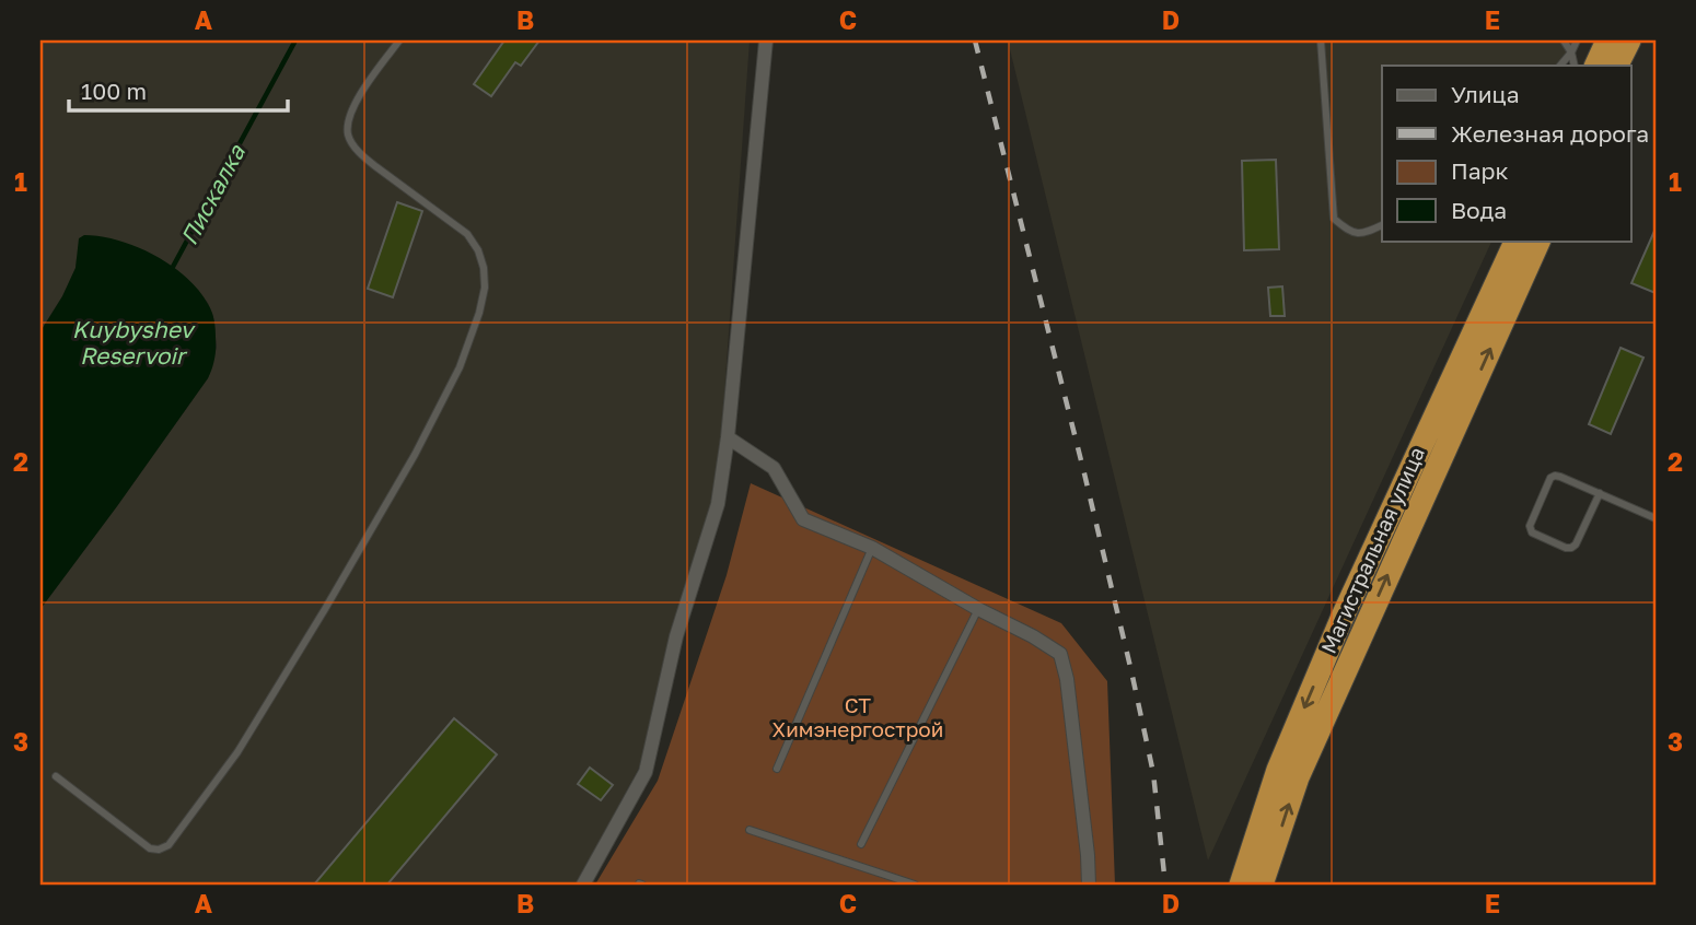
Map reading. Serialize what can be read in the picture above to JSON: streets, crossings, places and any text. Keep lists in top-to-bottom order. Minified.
{"streets":{"highway":["Магистральная улица"]},"water":["Пискалка","Kuybyshev Reservoir"],"parks":["СТ Химэнергострой"],"legend":["Улица","Железная дорога","Парк","Вода"],"scale_bar":"100 m","grid":{"columns":["A","B","C","D","E"],"rows":["1","2","3"]}}
